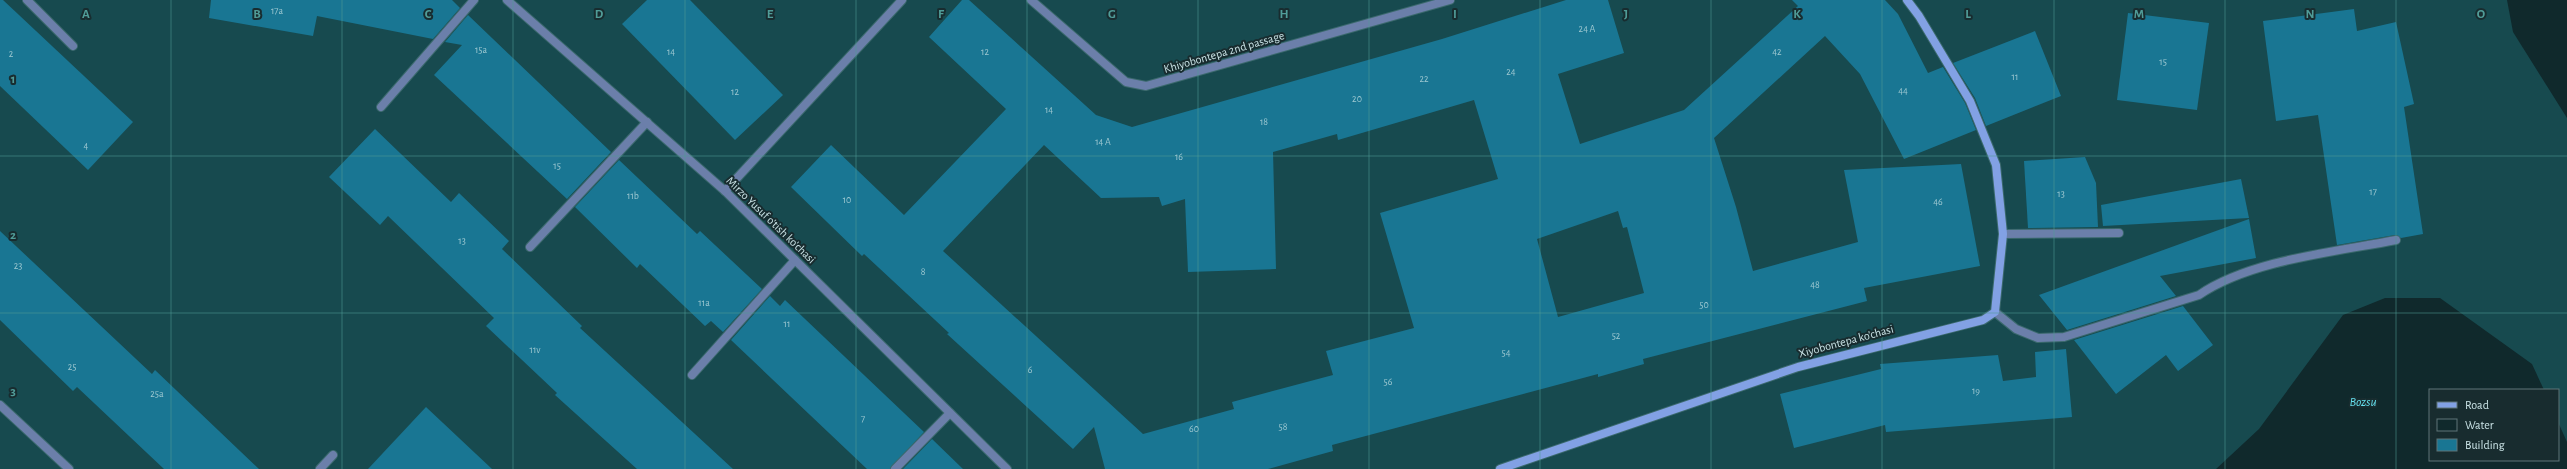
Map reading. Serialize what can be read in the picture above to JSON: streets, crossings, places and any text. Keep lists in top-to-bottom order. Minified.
{"streets":{"street":["Khiyobontepa 2nd passage","Mirzo Yusuf o'tish ko'chasi","Xiyobontepa ko'chasi"]},"water":["Bozsu"],"house_numbers":["17a","24 A","15a","14","12","42","2","15","24","11","22","44","12","20","14","18","14 A","4","16","15","17","13","11b","10","46","13","23","8","48","11a","50","11","52","11v","54","25","6","56","19","25a","7","58","60"],"legend":["Road","Water","Building"],"grid":{"columns":["A","B","C","D","E","F","G","H","I","J","K","L","M","N","O"],"rows":["1","2","3"]}}
